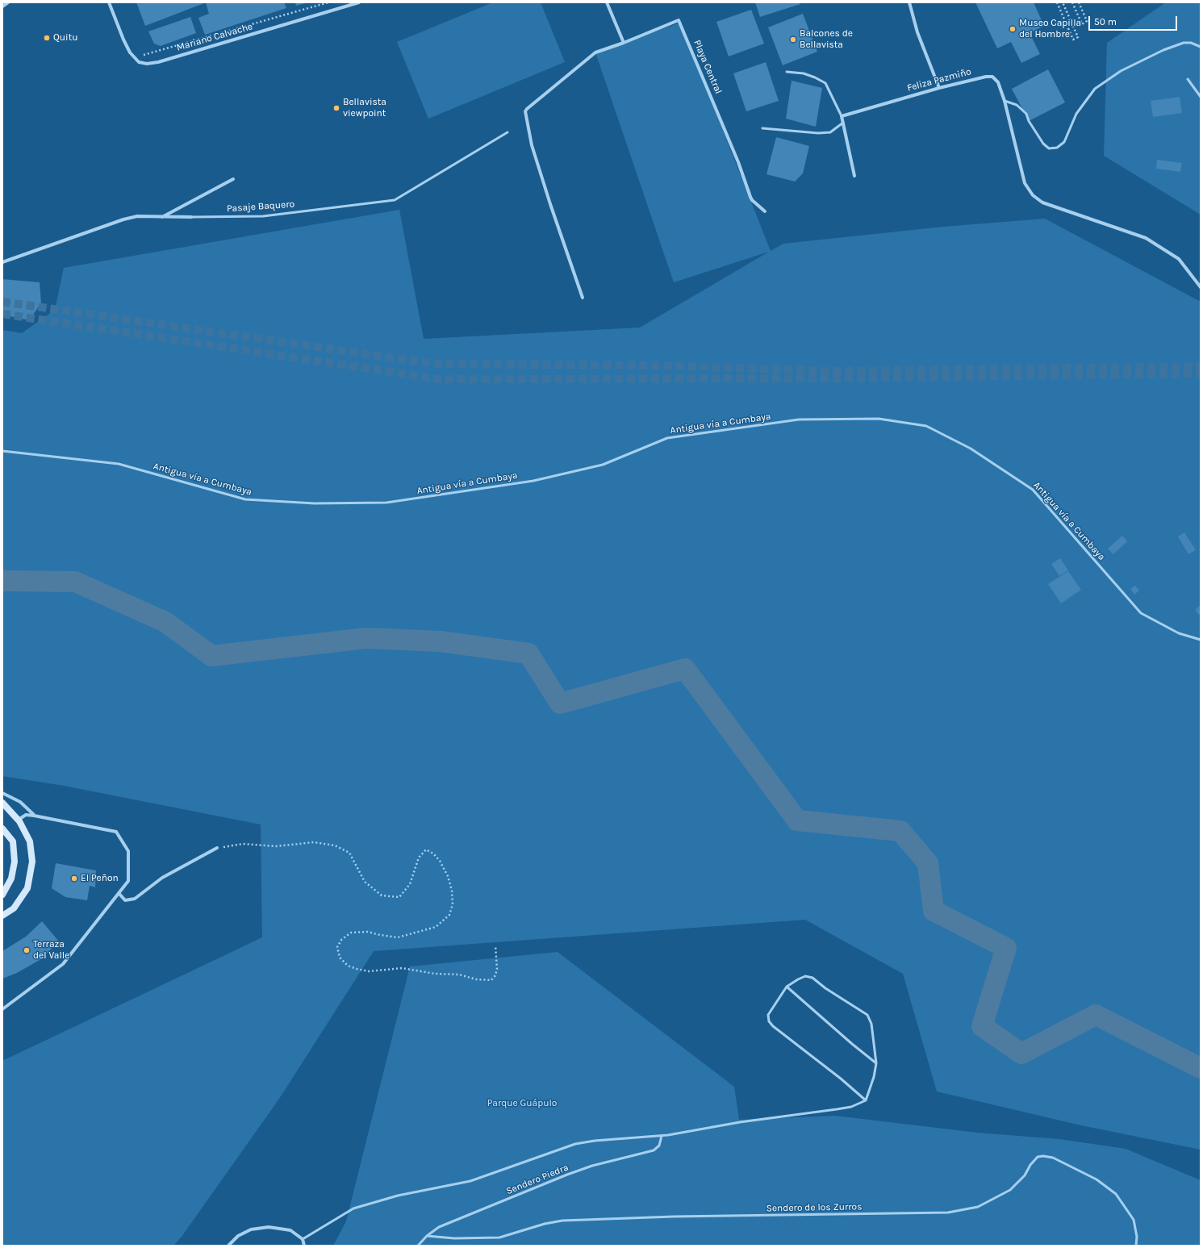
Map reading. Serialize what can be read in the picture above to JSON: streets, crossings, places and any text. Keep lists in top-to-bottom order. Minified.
{"streets":{"street":["Mariano Calvache","Playa Central","Feliza Pazmiño","Pasaje Baquero"],"lane":["Antigua vía a Cumbaya","Sendero Piedra","Sendero de los Zurros"]},"crossings":[["Sendero Piedra","Sendero de los Zurros"]],"parks":["Parque Guápulo"],"places":["Museo Capilla del Hombre","Quitu","Balcones de Bellavista","Bellavista viewpoint","El Peñon","Terraza del Valle"],"scale_bar":"50 m"}
